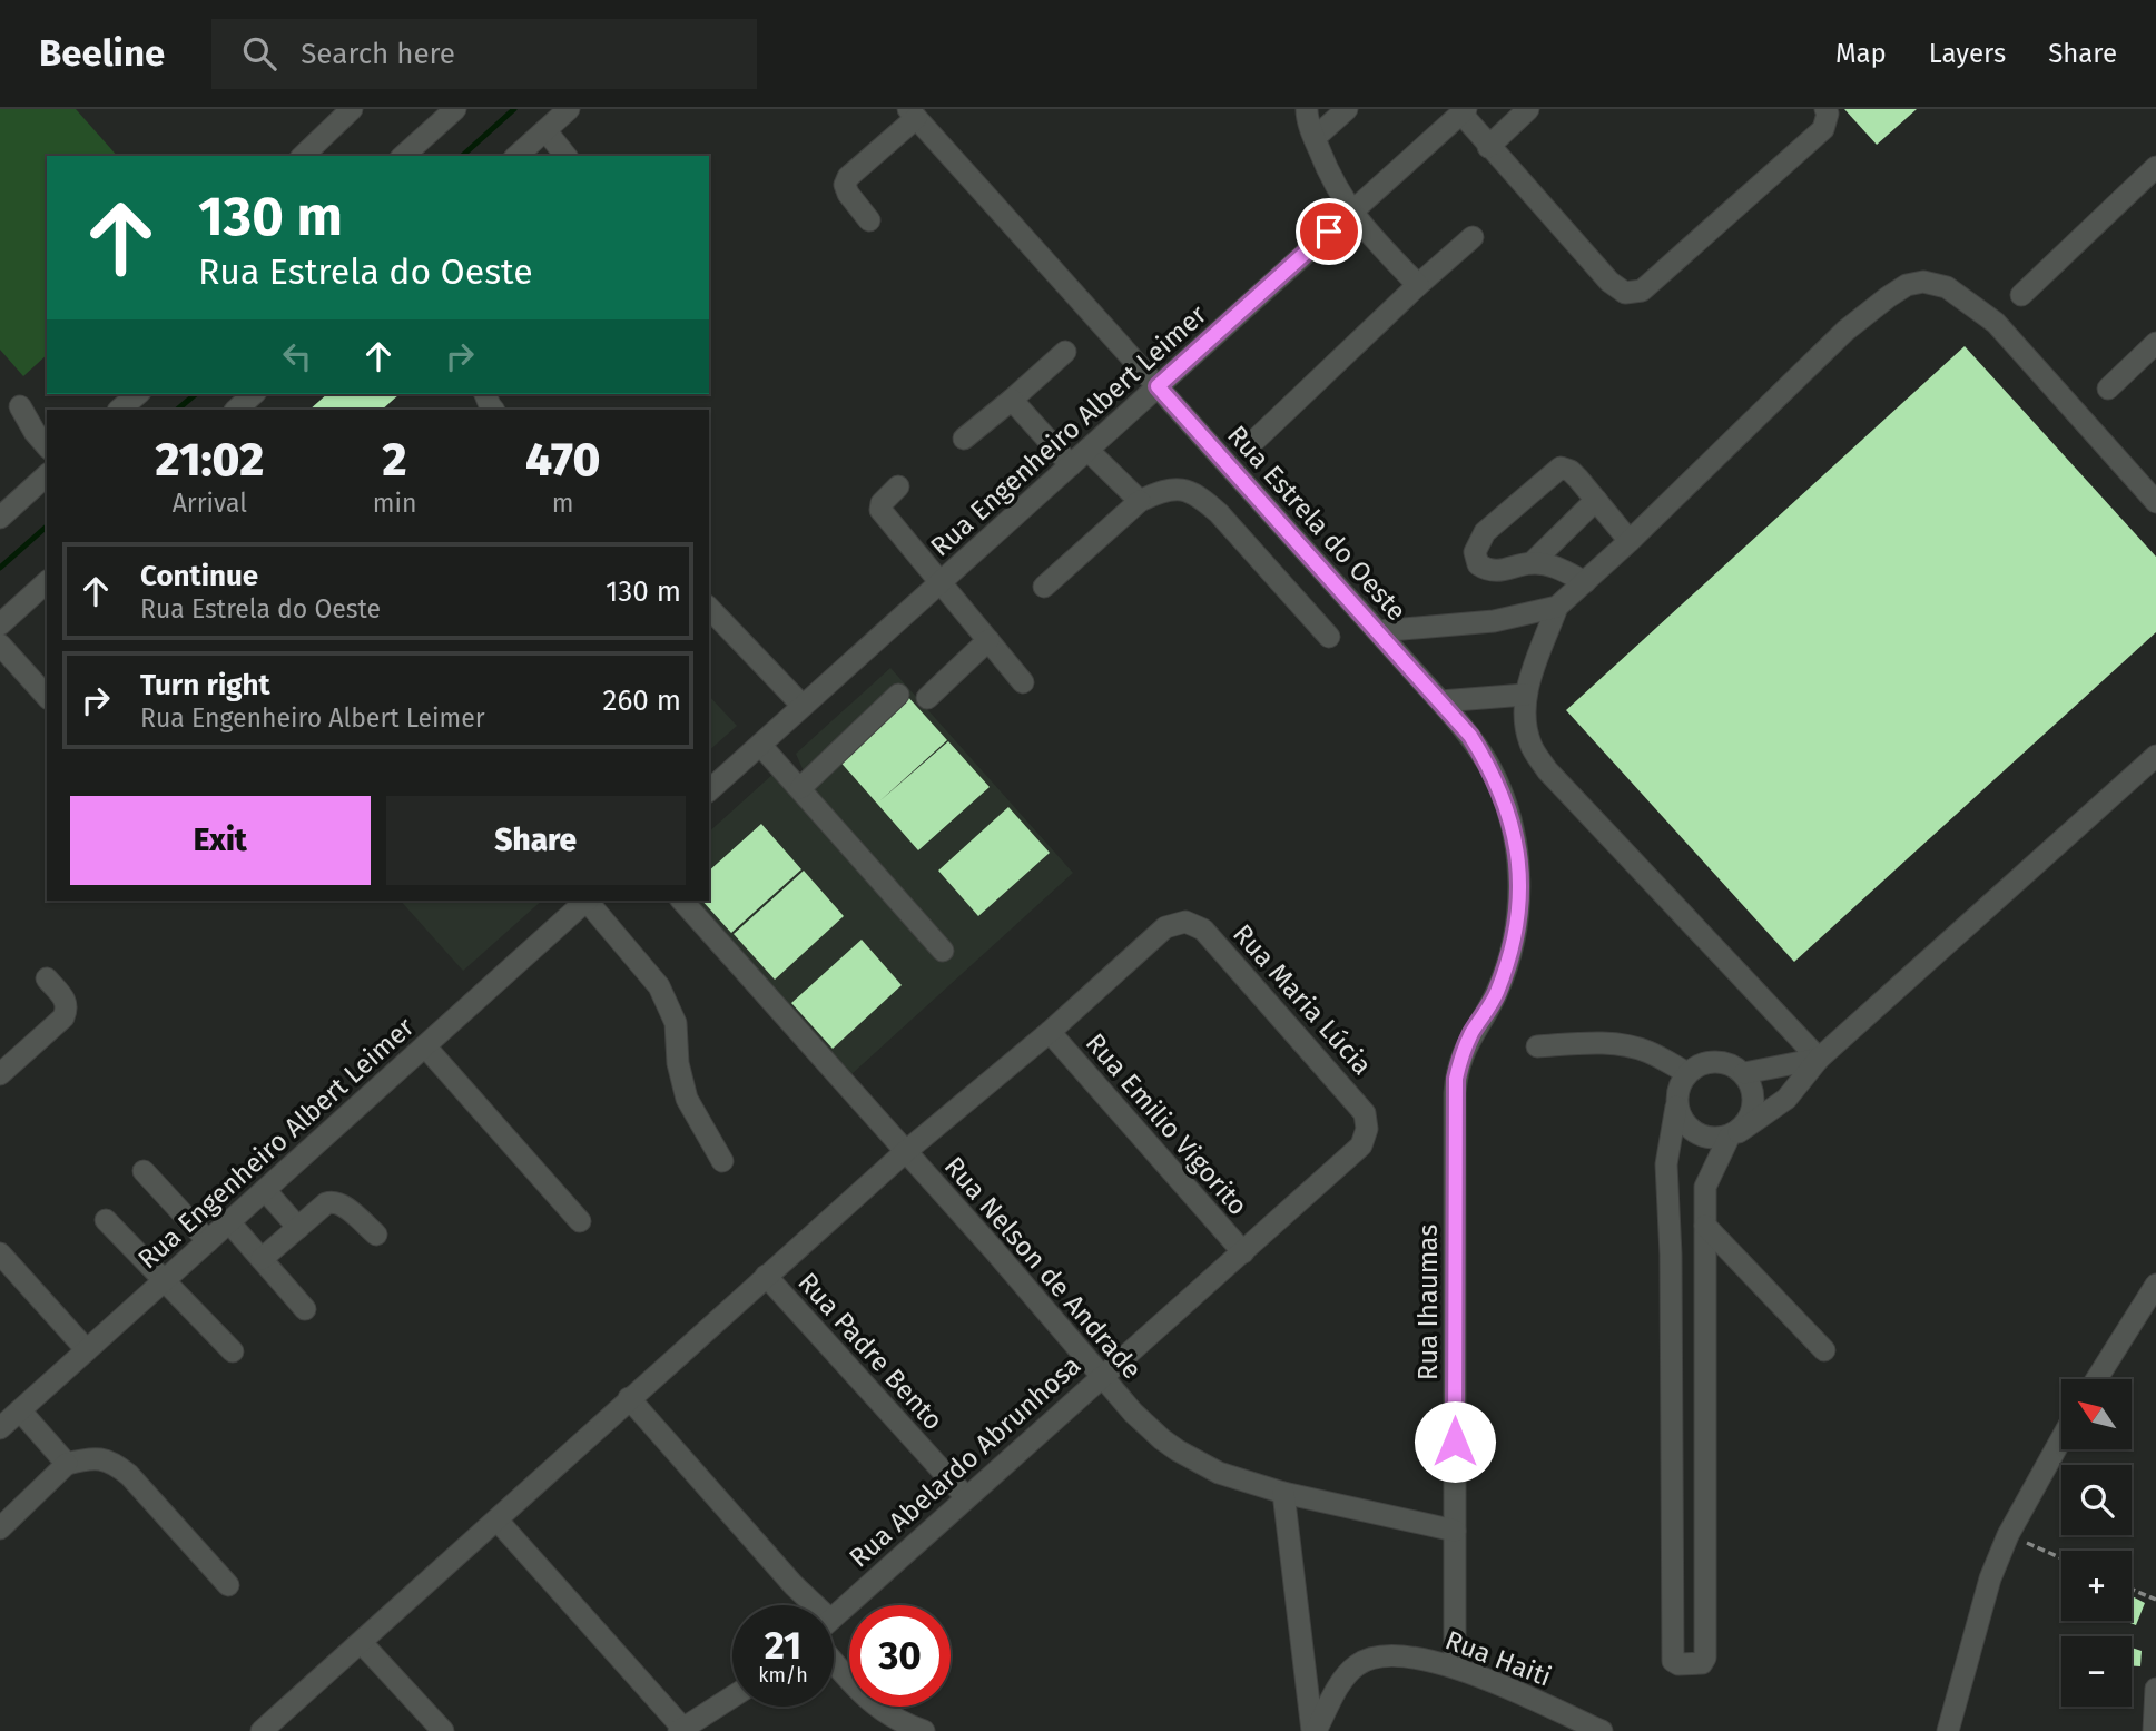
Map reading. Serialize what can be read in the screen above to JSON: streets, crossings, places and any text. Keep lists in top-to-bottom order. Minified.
{"streets":{"street":["Rua Engenheiro Albert Leimer","Rua Estrela do Oeste","Rua Maria Lúcia","Rua Emilio Vigorito","Rua Nelson de Andrade","Rua Ihaumas","Rua Padre Bento","Rua Abelardo Abrunhosa","Rua Haiti"]},"crossings":[["Rua Engenheiro Albert Leimer","Rua Estrela do Oeste"],["Rua Estrela do Oeste","Rua Ihaumas"],["Rua Maria Lúcia","Rua Emilio Vigorito"],["Rua Maria Lúcia","Rua Abelardo Abrunhosa"],["Rua Emilio Vigorito","Rua Abelardo Abrunhosa"],["Rua Nelson de Andrade","Rua Ihaumas"],["Rua Nelson de Andrade","Rua Abelardo Abrunhosa"],["Rua Ihaumas","Rua Haiti"],["Rua Padre Bento","Rua Abelardo Abrunhosa"]],"north":"top left","page":{"header":"Beeline","search":"Search here","nav":["Map","Layers","Share"],"turn":["130 m","Rua Estrela do Oeste"],"eta":["21:02","Arrival","2","min","470","m"],"list":[{"name":"Continue","note":"Rua Estrela do Oeste","value":"130 m"},{"name":"Turn right","note":"Rua Engenheiro Albert Leimer","value":"260 m"}],"buttons":["Exit","Share"],"map_buttons":["+","−"],"speed":"21 km/h","limit":"30"}}
